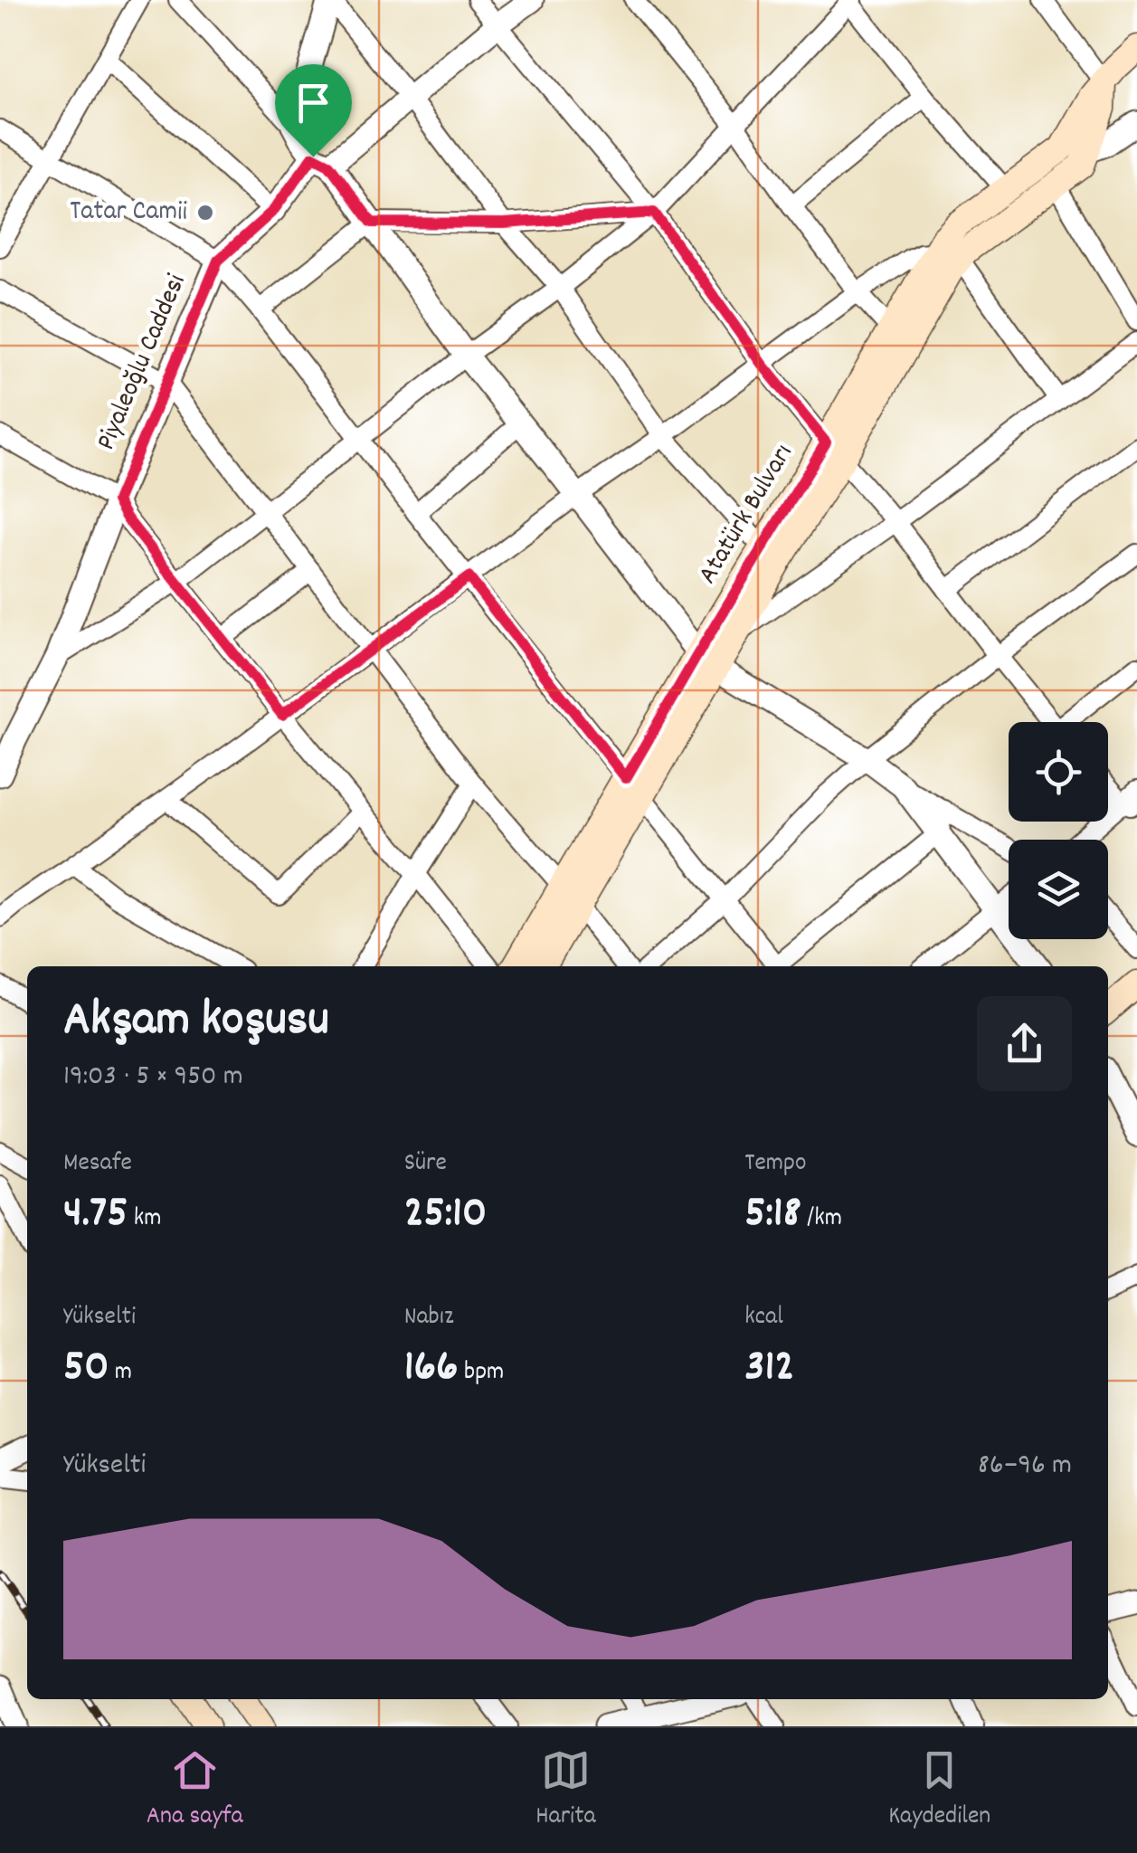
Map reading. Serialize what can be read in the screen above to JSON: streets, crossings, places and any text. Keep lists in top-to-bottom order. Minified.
{"streets":{"main road":["Atatürk Bulvarı"],"street":["Piyaleoğlu Caddesi"]},"places":["Tatar Camii"],"page":{"heading":["Akşam koşusu","19:03 · 5 × 950 m"],"stats":[["Mesafe","4.75 km"],["Süre","25:10"],["Tempo","5:18 /km"],["Yükselti","50 m"],["Nabız","166 bpm"],["kcal","312"]],"chart":["Yükselti","86–96 m"],"tabs":["Ana sayfa","Harita","Kaydedilen"]}}
